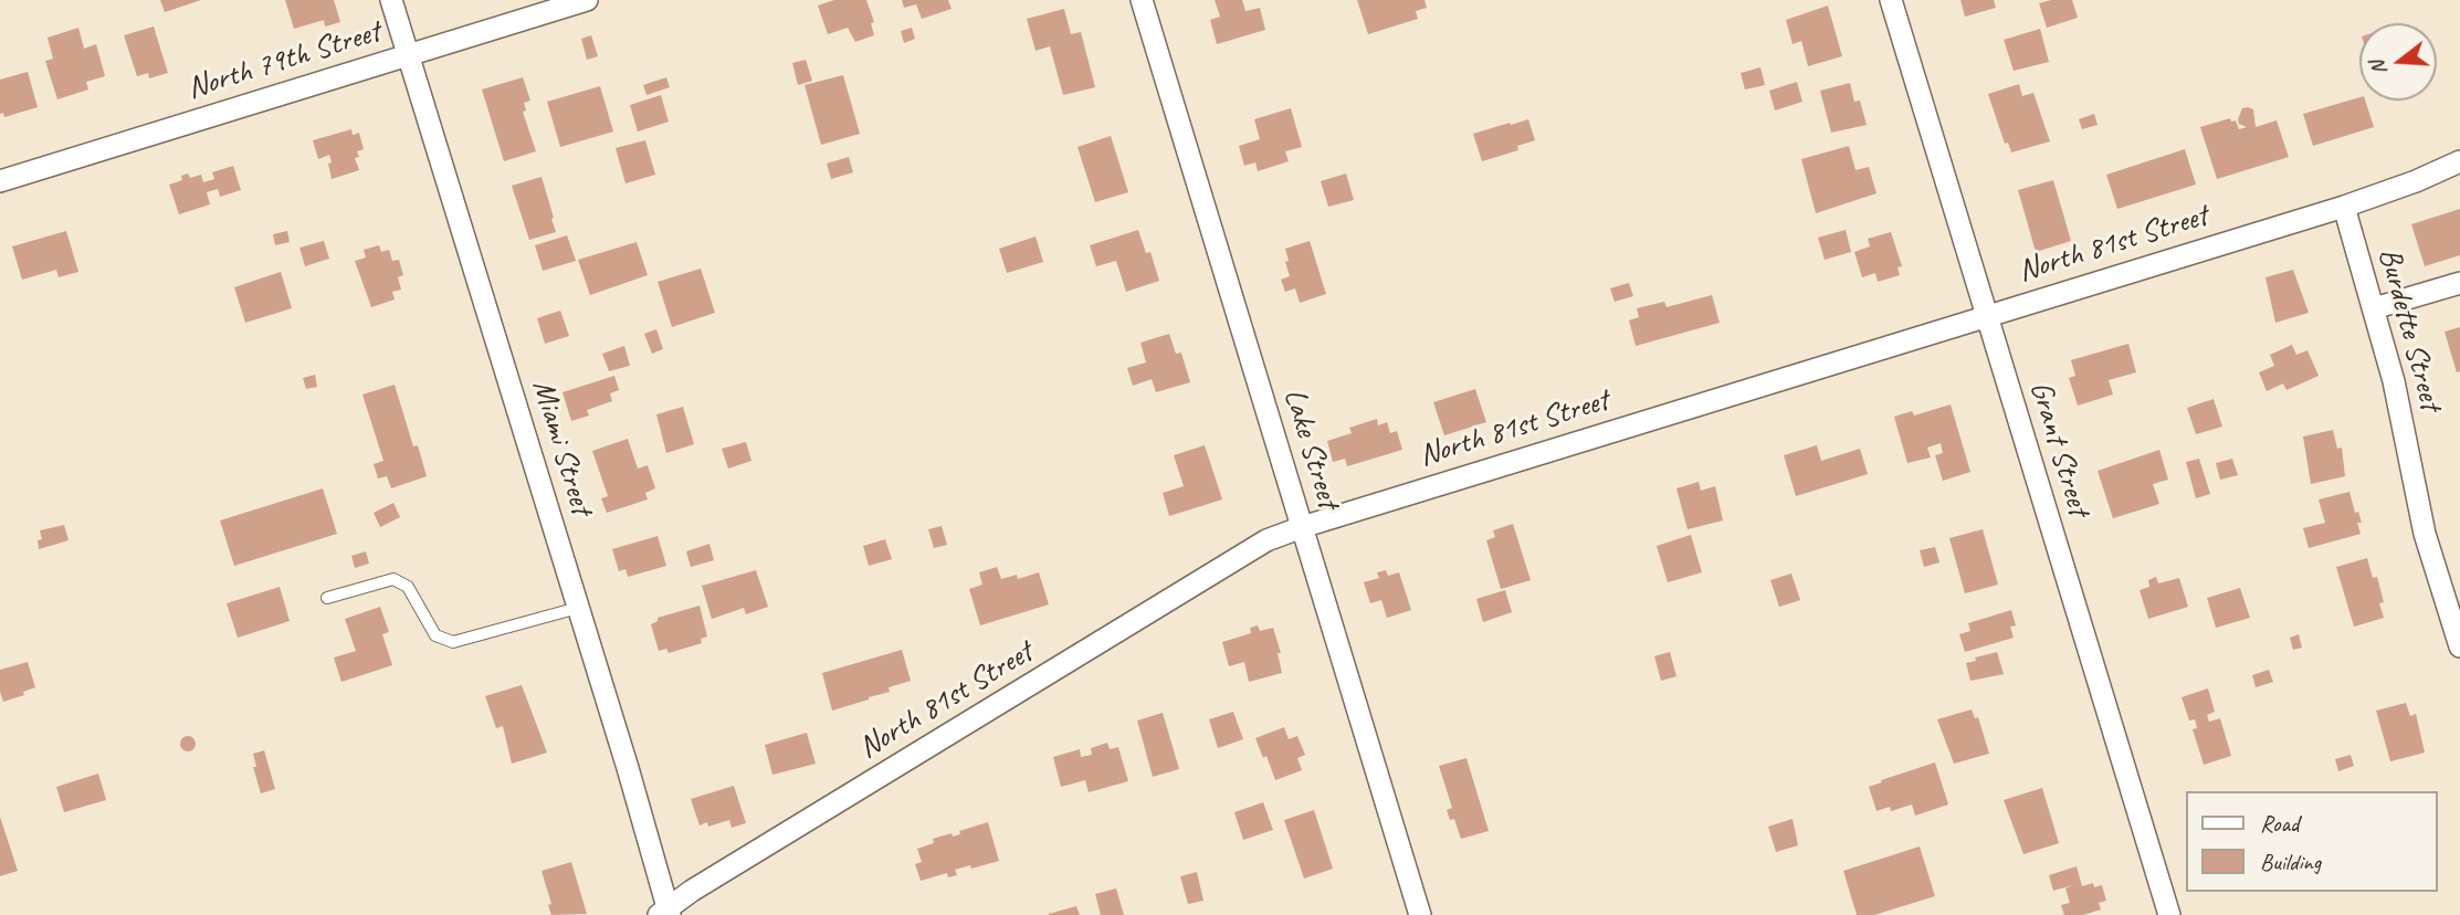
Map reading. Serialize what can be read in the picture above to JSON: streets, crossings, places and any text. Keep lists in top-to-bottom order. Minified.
{"streets":{"street":["North 79th Street","North 81st Street","Burdette Street","Miami Street","Lake Street","Grant Street"]},"crossings":[["North 79th Street","Miami Street"],["North 81st Street","Burdette Street"],["North 81st Street","Miami Street"],["North 81st Street","Lake Street"],["North 81st Street","Grant Street"]],"legend":["Road","Building"],"north":"left"}
